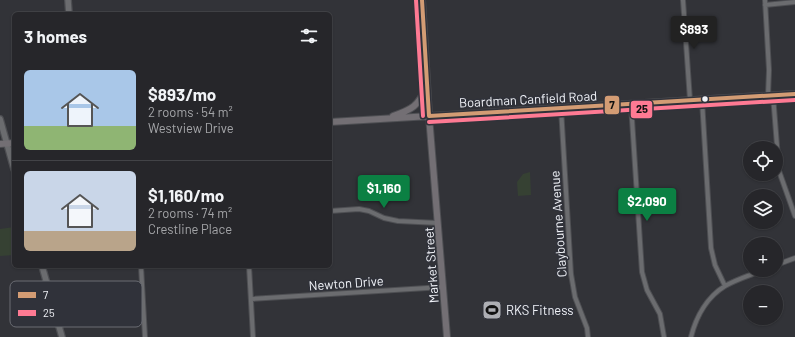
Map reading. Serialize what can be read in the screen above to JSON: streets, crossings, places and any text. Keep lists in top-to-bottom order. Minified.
{"streets":{"main road":["Boardman Canfield Road","Market Street"],"street":["Claybourne Avenue","Newton Drive"]},"crossings":[["Boardman Canfield Road","Claybourne Avenue"],["Boardman Canfield Road","Market Street"],["Market Street","Newton Drive"]],"places":{"sports":["RKS Fitness"]},"lines":["transit line 7","transit line 25"],"legend":["7","25"],"page":{"heading":"3 homes","price":["$893","$1,160","$2,090"],"list":[{"name":"$893/mo","note":"2 rooms · 54 m² · Westview Drive"},{"name":"$1,160/mo","note":"2 rooms · 74 m² · Crestline Place"}],"map_buttons":["+","−"]}}
